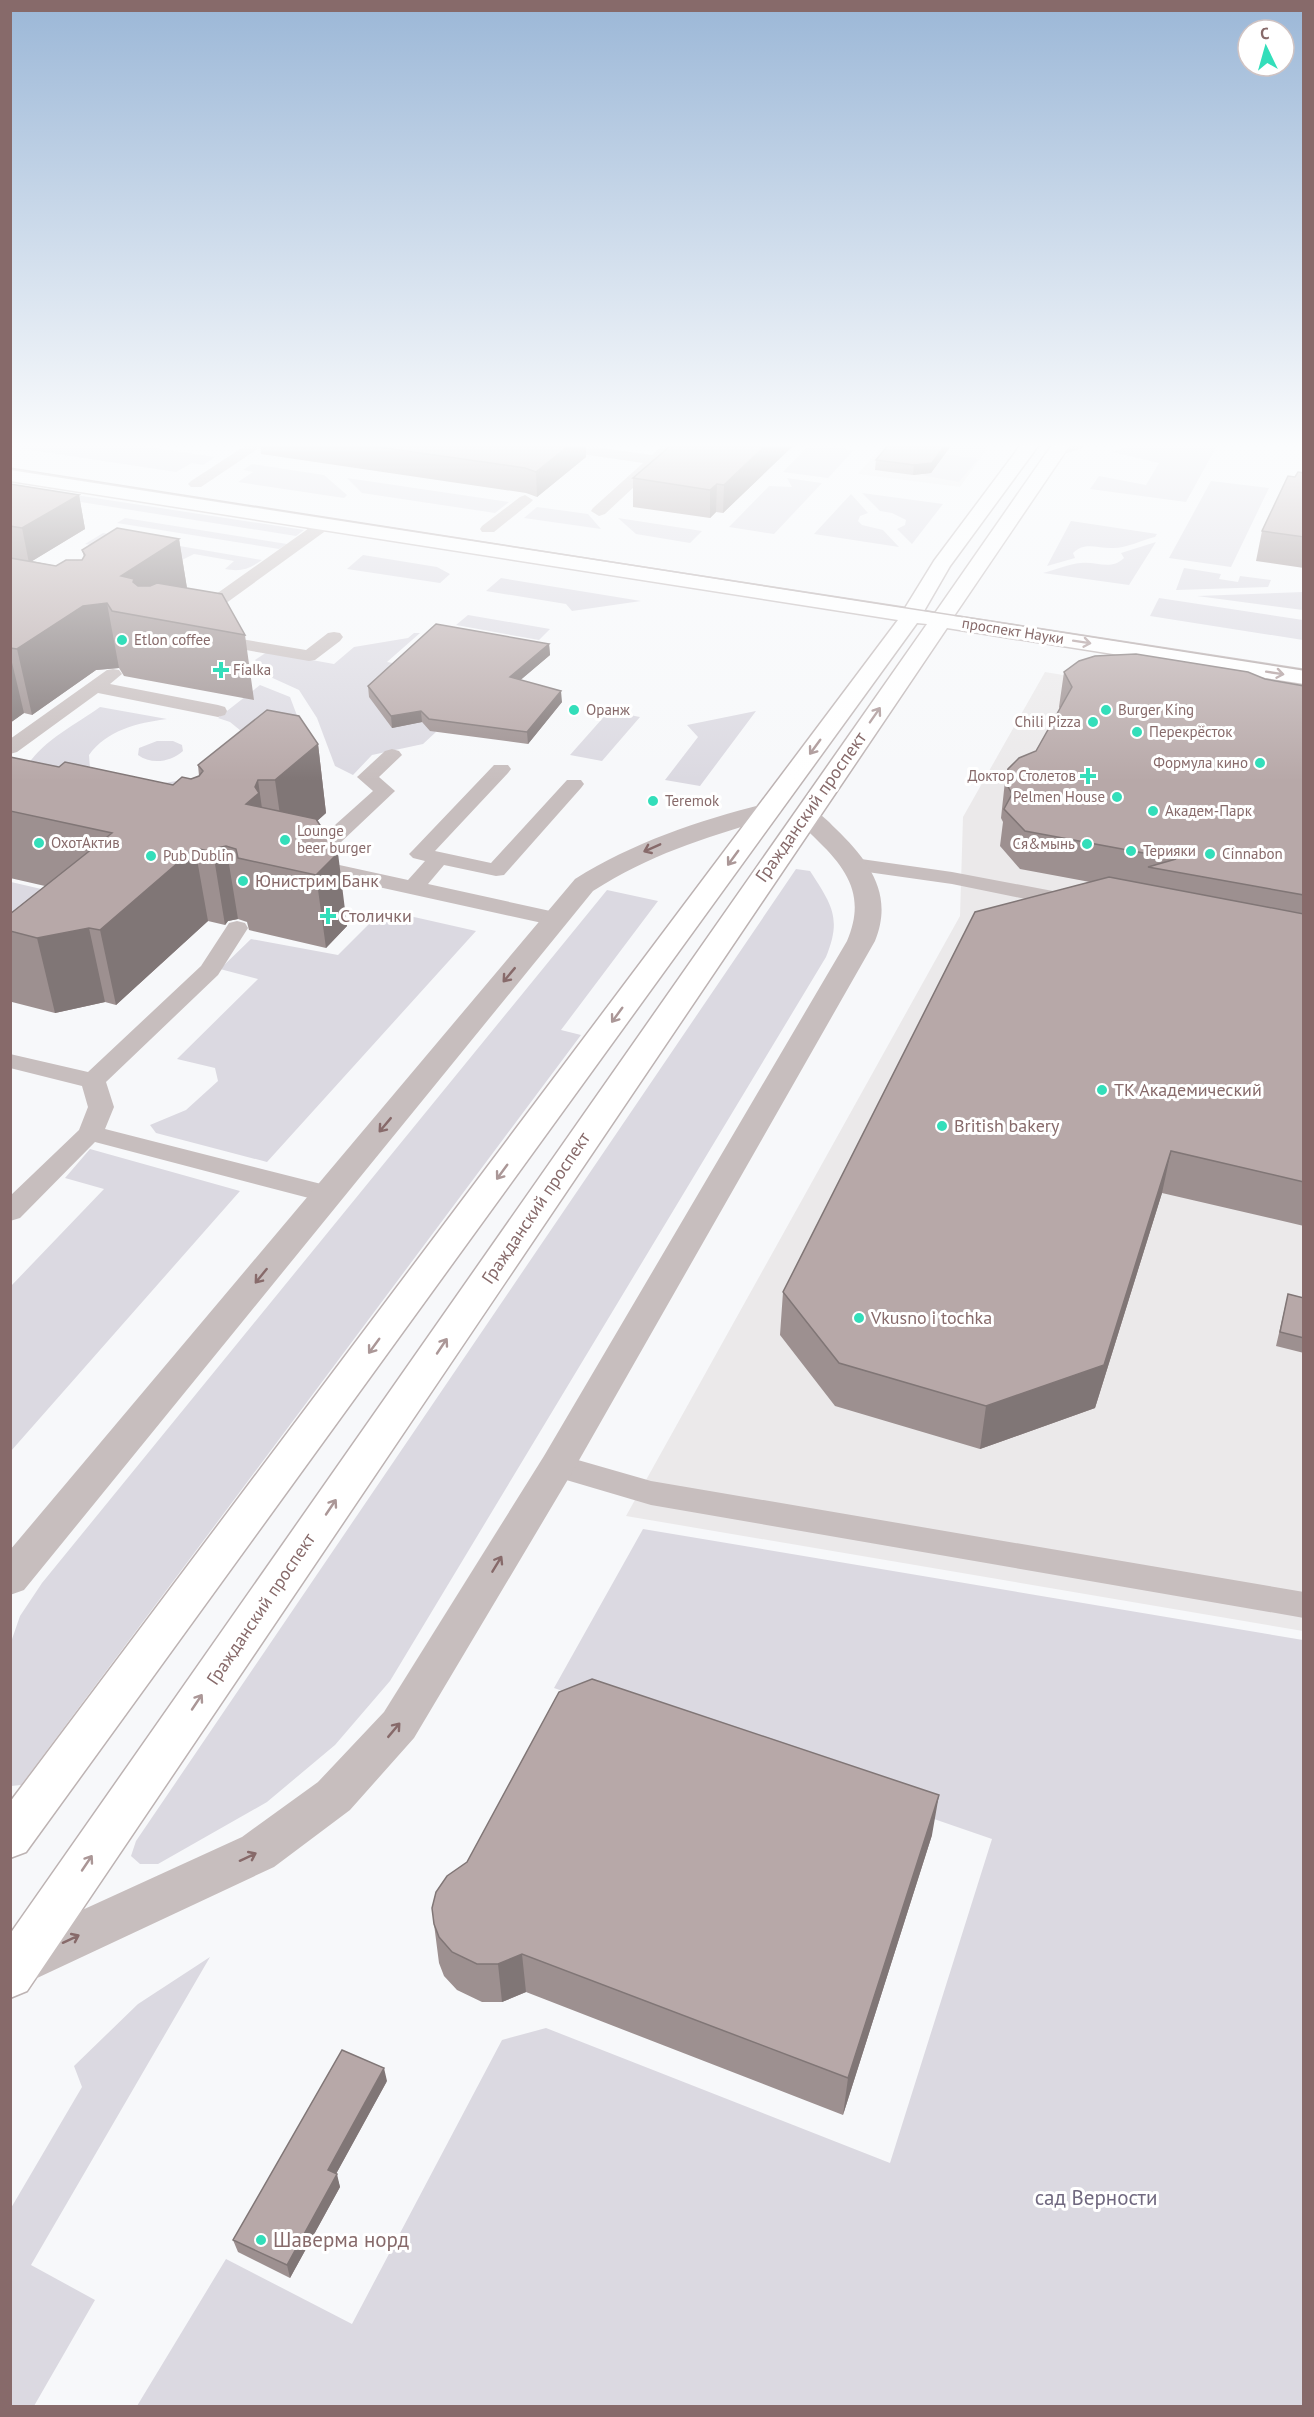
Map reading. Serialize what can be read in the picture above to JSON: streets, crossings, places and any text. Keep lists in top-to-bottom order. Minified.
{"streets":{"main road":["проспект Науки","Гражданский проспект"]},"crossings":[["проспект Науки","Гражданский проспект"]],"one_way":["проспект Науки"],"parks":["сад Верности"],"places":{"other":["Etlon coffee","Оранж","Burger King","Chili Pizza","Перекрёсток","Формула кино","Pelmen House","Teremok","Академ-Парк","Lounge beer burger","ОхотАктив","Ся&мынь","Терияки","Cinnabon","Pub Dublin","Юнистрим Банк","ТК Академический","British bakery","Vkusno i tochka","Шаверма норд"],"health":["Fialka","Доктор Столетов","Столички"]},"north":"top"}
